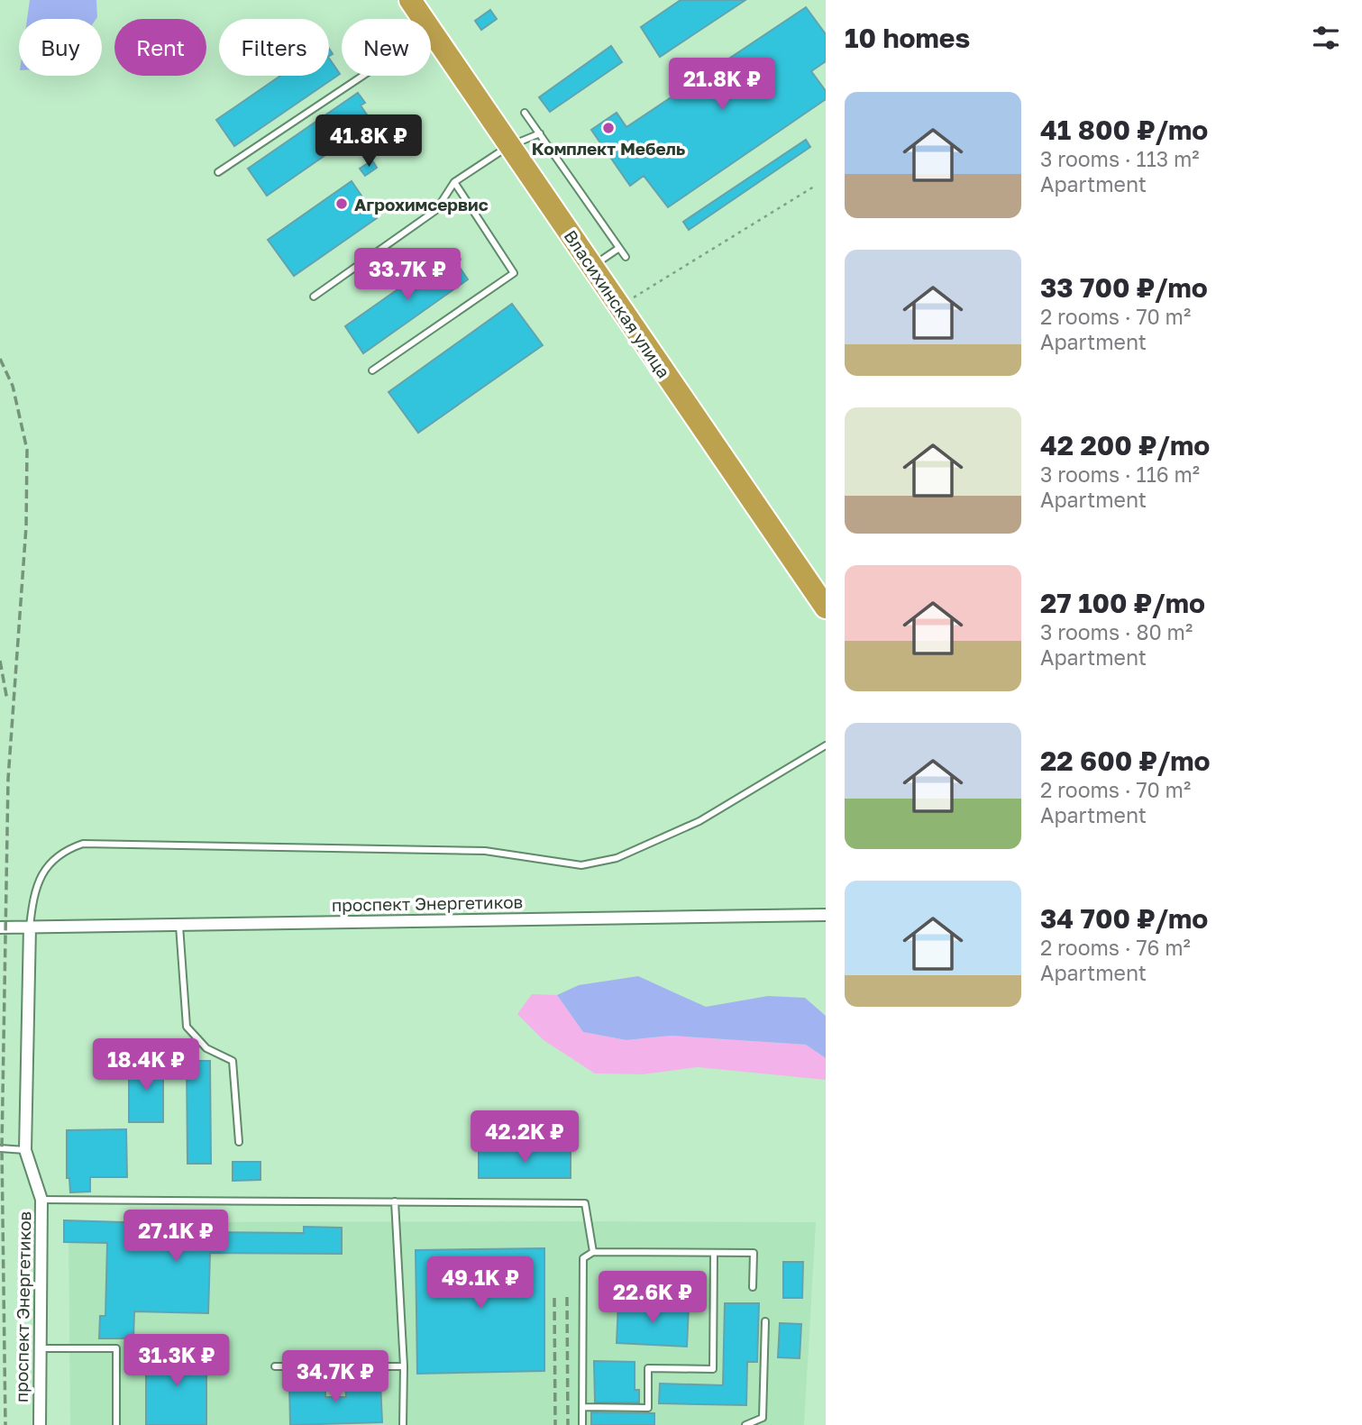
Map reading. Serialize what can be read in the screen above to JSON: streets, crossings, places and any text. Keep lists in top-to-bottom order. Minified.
{"streets":{"highway":["Власихинская улица"],"street":["проспект Энергетиков"]},"places":["Комплект Мебель","Агрохимсервис"],"page":{"heading":"10 homes","chip":["Buy","Rent","Filters","New"],"price":["21.8K ₽","41.8K ₽","33.7K ₽","18.4K ₽","42.2K ₽","27.1K ₽","49.1K ₽","22.6K ₽","31.3K ₽","34.7K ₽"],"list":[{"name":"41 800 ₽/mo","note":"3 rooms · 113 m² · Apartment"},{"name":"33 700 ₽/mo","note":"2 rooms · 70 m² · Apartment"},{"name":"42 200 ₽/mo","note":"3 rooms · 116 m² · Apartment"},{"name":"27 100 ₽/mo","note":"3 rooms · 80 m² · Apartment"},{"name":"22 600 ₽/mo","note":"2 rooms · 70 m² · Apartment"},{"name":"34 700 ₽/mo","note":"2 rooms · 76 m² · Apartment"}]}}
